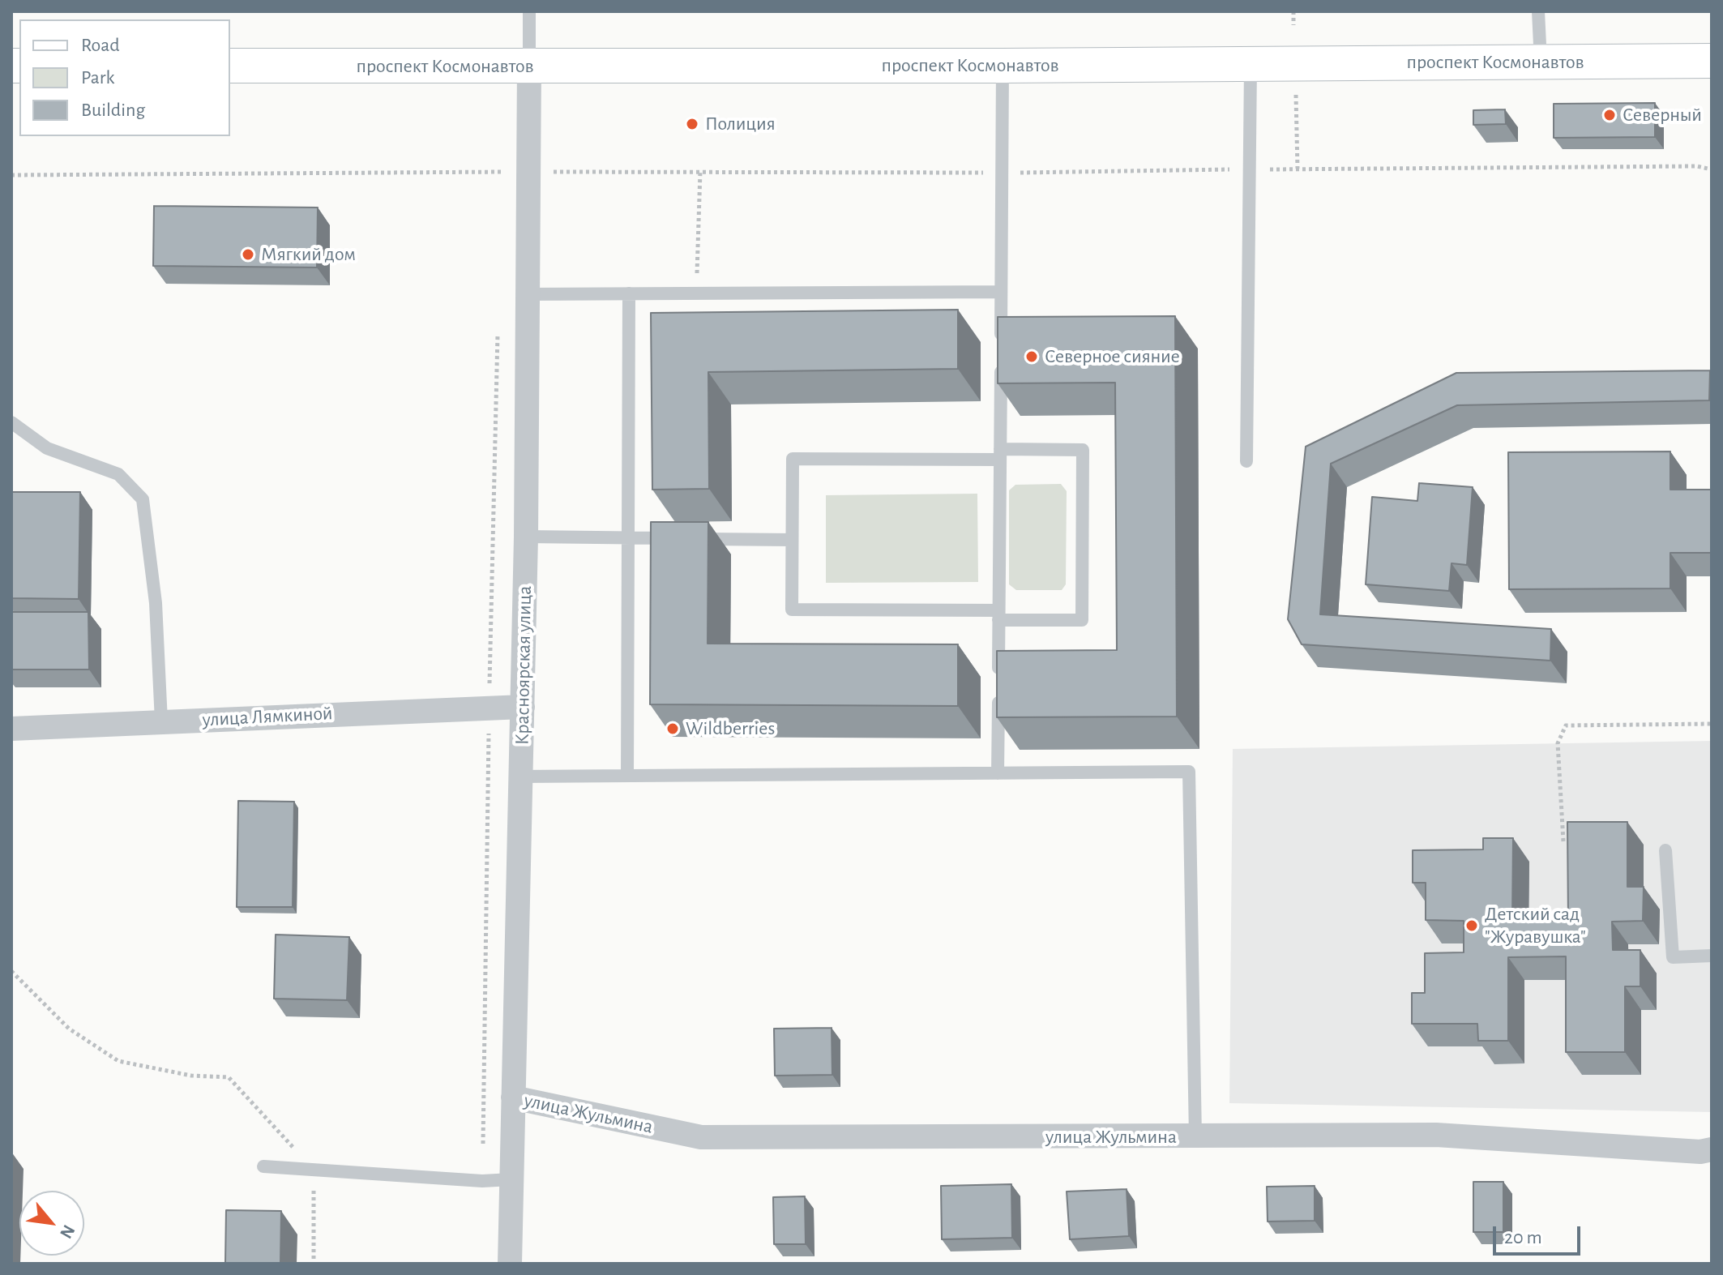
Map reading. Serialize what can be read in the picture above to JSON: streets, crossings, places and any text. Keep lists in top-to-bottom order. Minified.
{"streets":{"main road":["проспект Космонавтов"],"street":["Красноярская улица","улица Лямкиной","улица Жульмина"]},"crossings":[["проспект Космонавтов","Красноярская улица"],["Красноярская улица","улица Лямкиной"],["Красноярская улица","улица Жульмина"]],"places":["Северный","Полиция","Мягкий дом","Северное сияние","Wildberries","Детский сад \"Журавушка\""],"legend":["Road","Park","Building"],"scale_bar":"20 m","north":"bottom right"}
